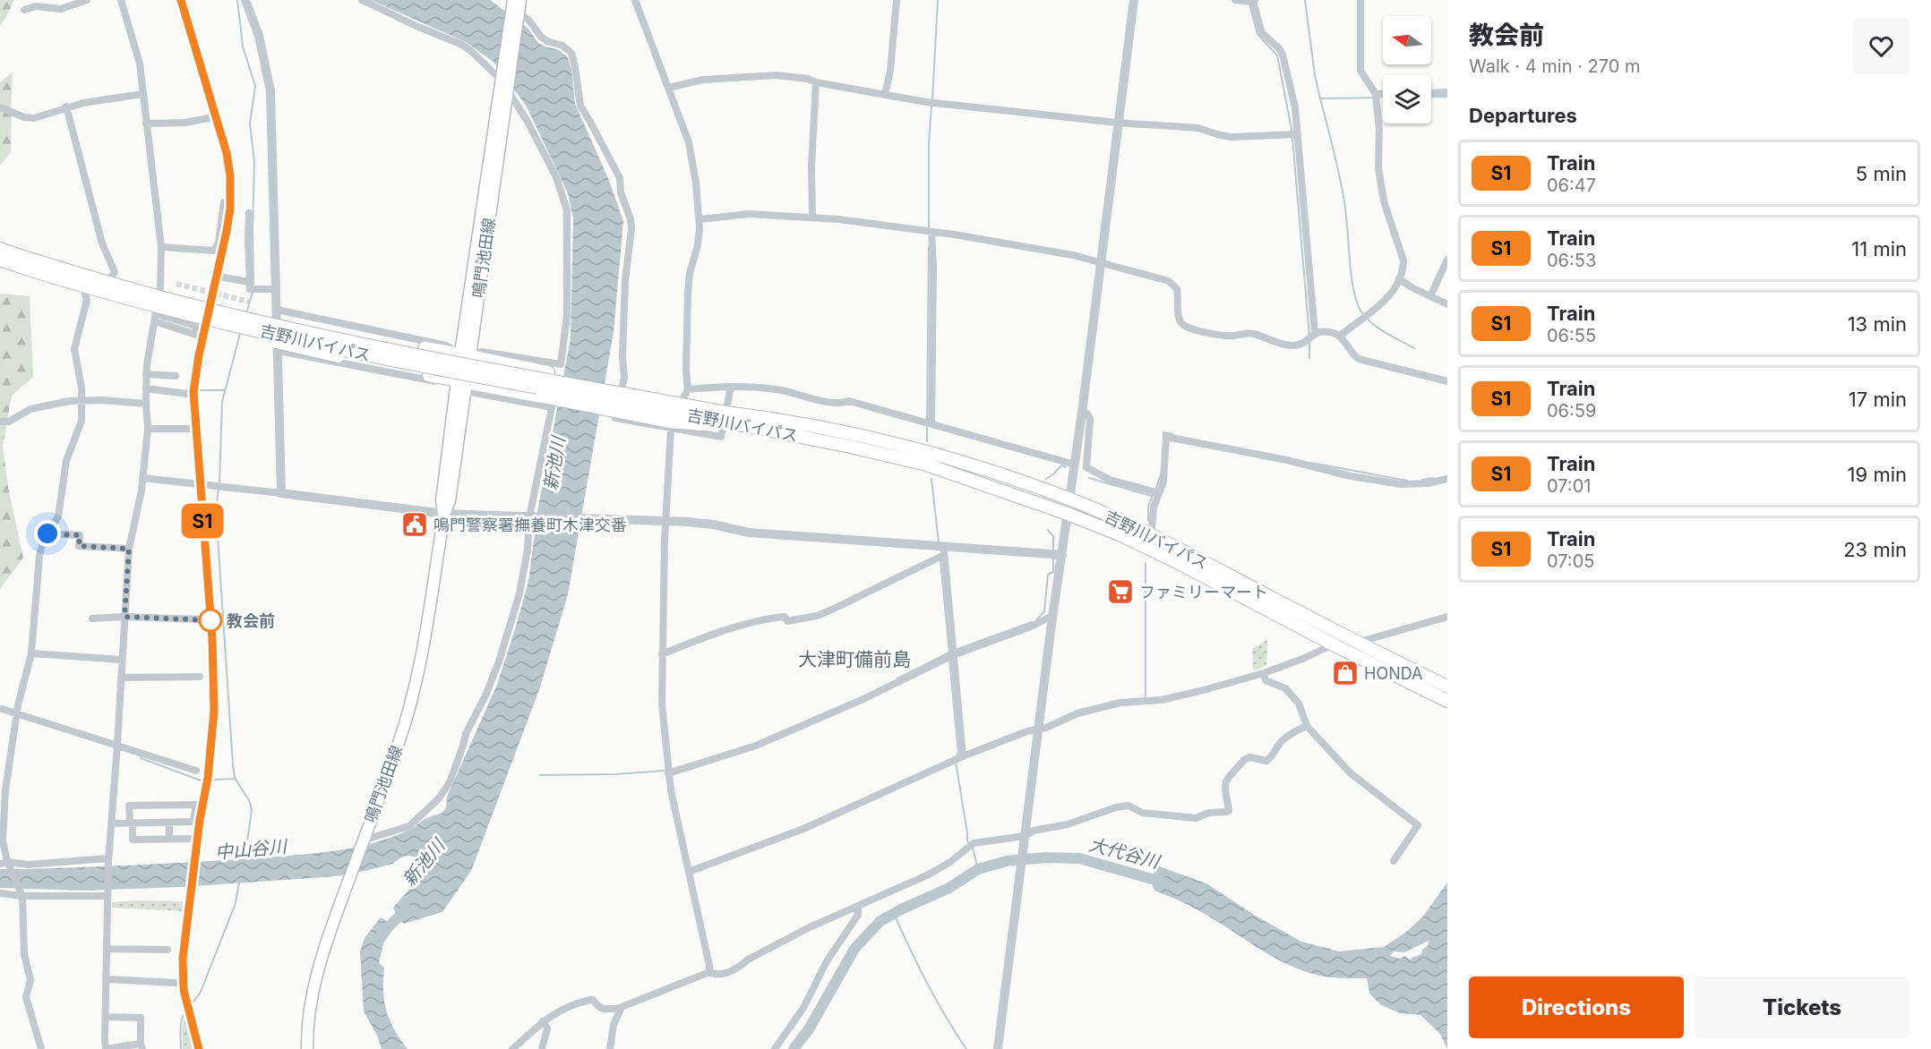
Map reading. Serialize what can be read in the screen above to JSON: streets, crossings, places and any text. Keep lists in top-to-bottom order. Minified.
{"streets":{"highway":["吉野川バイパス"],"main road":["鳴門池田線"]},"districts":["大津町備前島"],"water":["新池川","中山谷川","大代谷川"],"places":{"public building":["鳴門警察署撫養町木津交番"],"supermarket":["ファミリーマート"],"other":["教会前"],"shop":["HONDA"]},"north":"left","page":{"on_map":"S1","heading":[["教会前","Walk · 4 min · 270 m"],"Departures"],"list":[{"mark":"S1","name":"Train","note":"06:47","value":"5 min"},{"mark":"S1","name":"Train","note":"06:53","value":"11 min"},{"mark":"S1","name":"Train","note":"06:55","value":"13 min"},{"mark":"S1","name":"Train","note":"06:59","value":"17 min"},{"mark":"S1","name":"Train","note":"07:01","value":"19 min"},{"mark":"S1","name":"Train","note":"07:05","value":"23 min"}],"buttons":["Directions","Tickets"]}}
